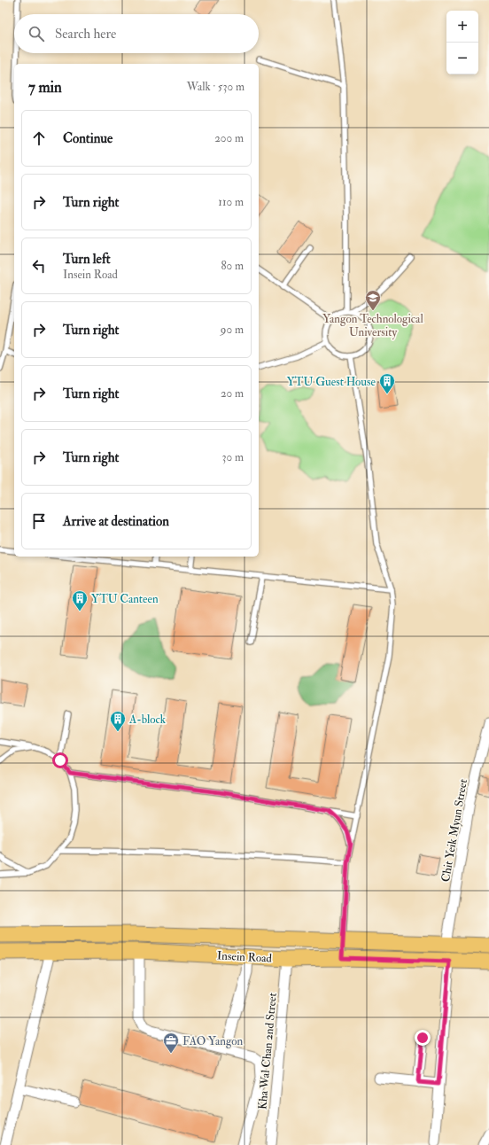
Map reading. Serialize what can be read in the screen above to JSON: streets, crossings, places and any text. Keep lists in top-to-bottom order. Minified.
{"streets":{"main road":["Insein Road"],"street":["Chit Yeik Myun Street","Kha Wal Chan 2nd Street"]},"crossings":[["Chit Yeik Myun Street","Insein Road"],["Insein Road","Kha Wal Chan 2nd Street"]],"places":{"school or university":["Yangon Technological University"],"building":["YTU Guest House","YTU Canteen","A-block"],"office":["FAO Yangon"]},"page":{"map_buttons":["+","−"],"search":"Search here","heading":["7 min","Walk · 530 m"],"list":[["Continue","200 m"],["Turn right","110 m"],["Turn left","Insein Road","80 m"],["Turn right","90 m"],["Turn right","20 m"],["Turn right","30 m"],"Arrive at destination"]}}
